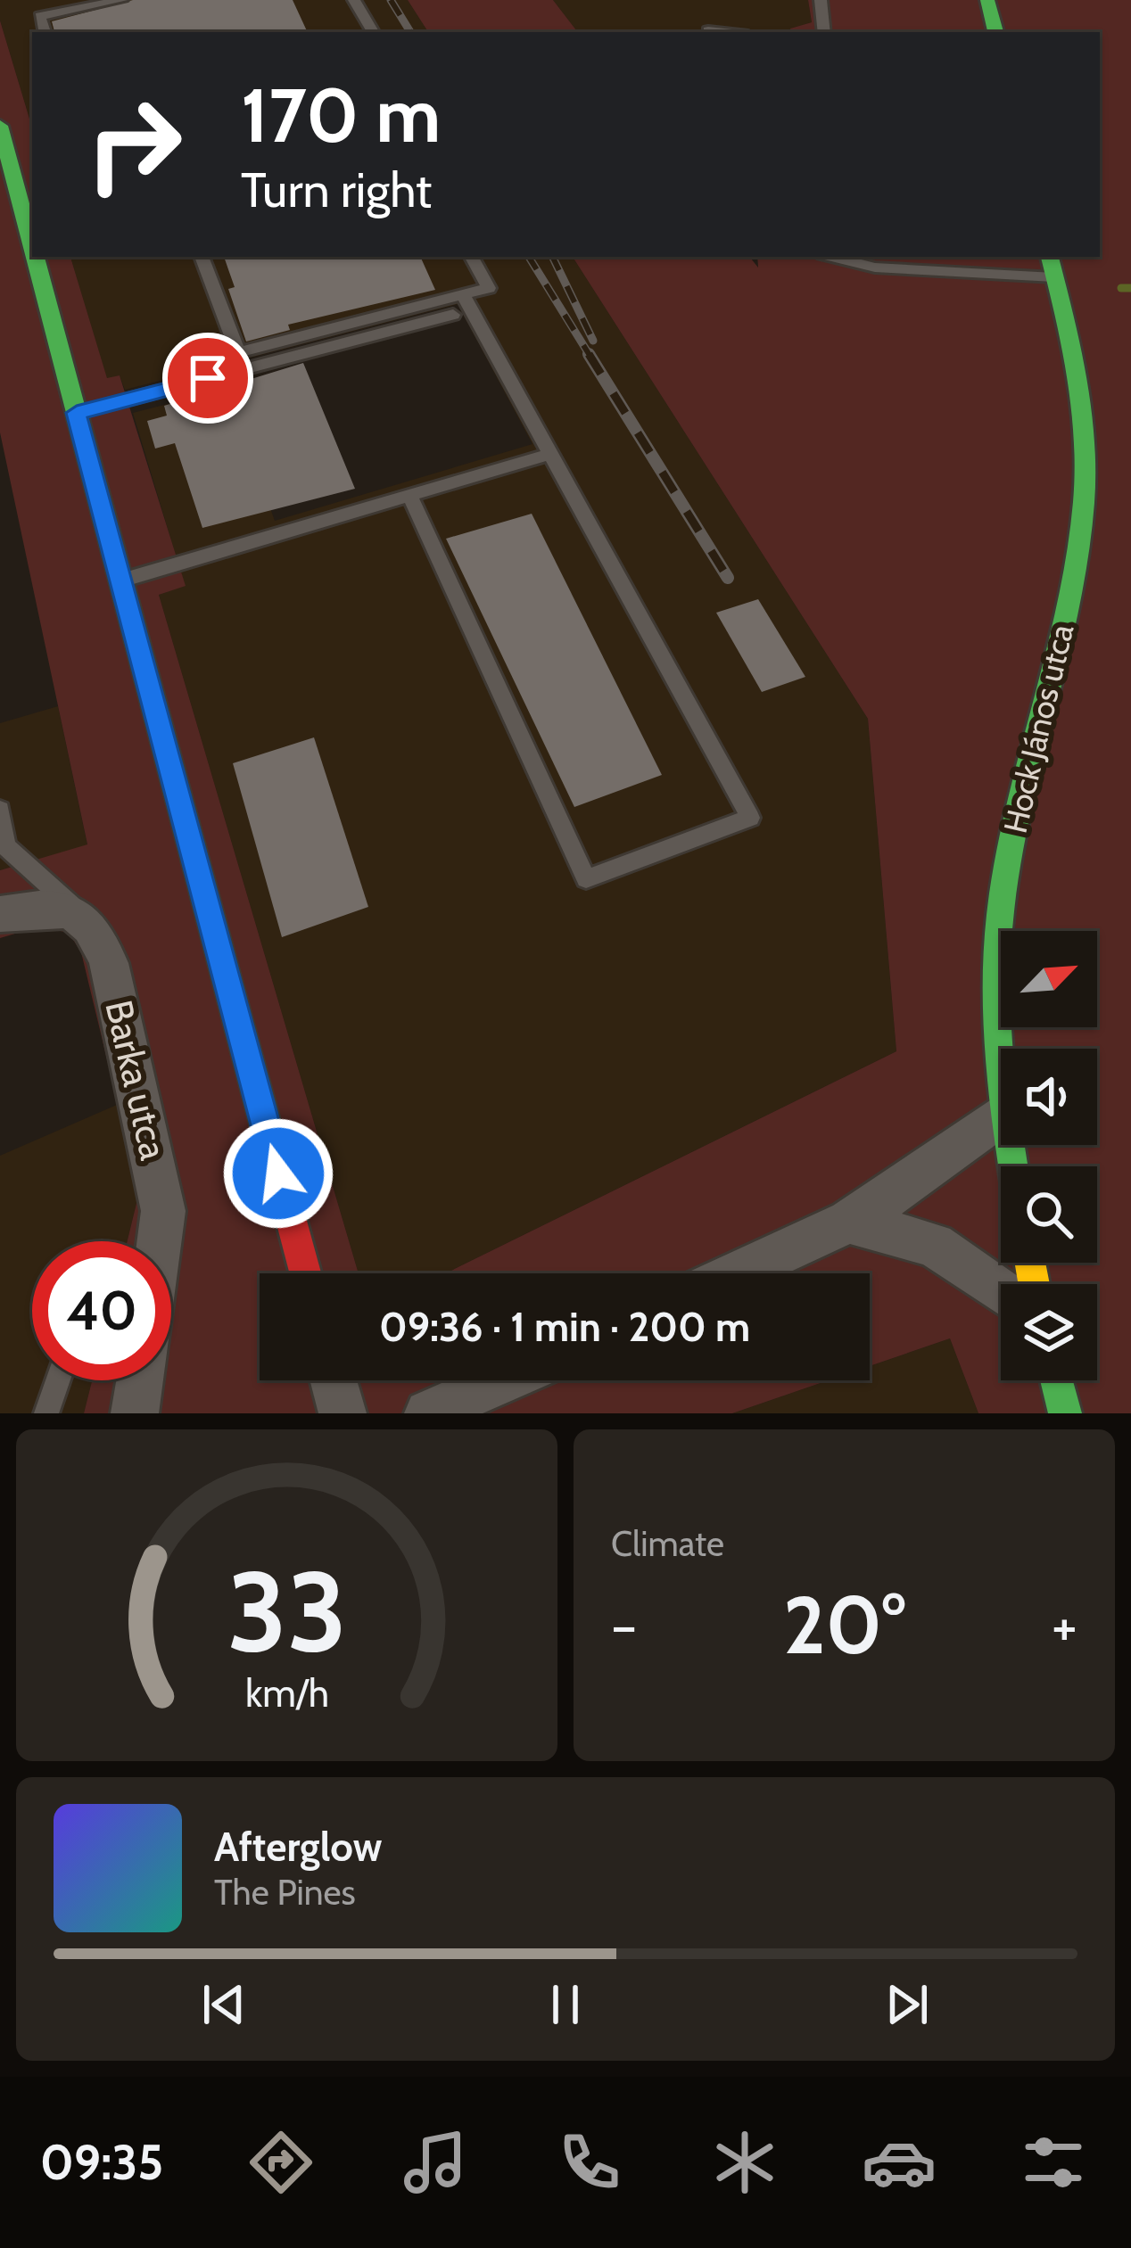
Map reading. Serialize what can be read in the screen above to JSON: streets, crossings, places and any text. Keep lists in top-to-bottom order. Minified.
{"streets":{"street":["Hock János utca","Barka utca"]},"north":"top right","page":{"turn":["170 m","Turn right"],"limit":"40","trip":"09:36 · 1 min · 200 m","tile":"Climate","heat":["−","20°","+"],"song":["Afterglow","The Pines"],"tabs":"09:35","gauge":["33","km/h"]}}
